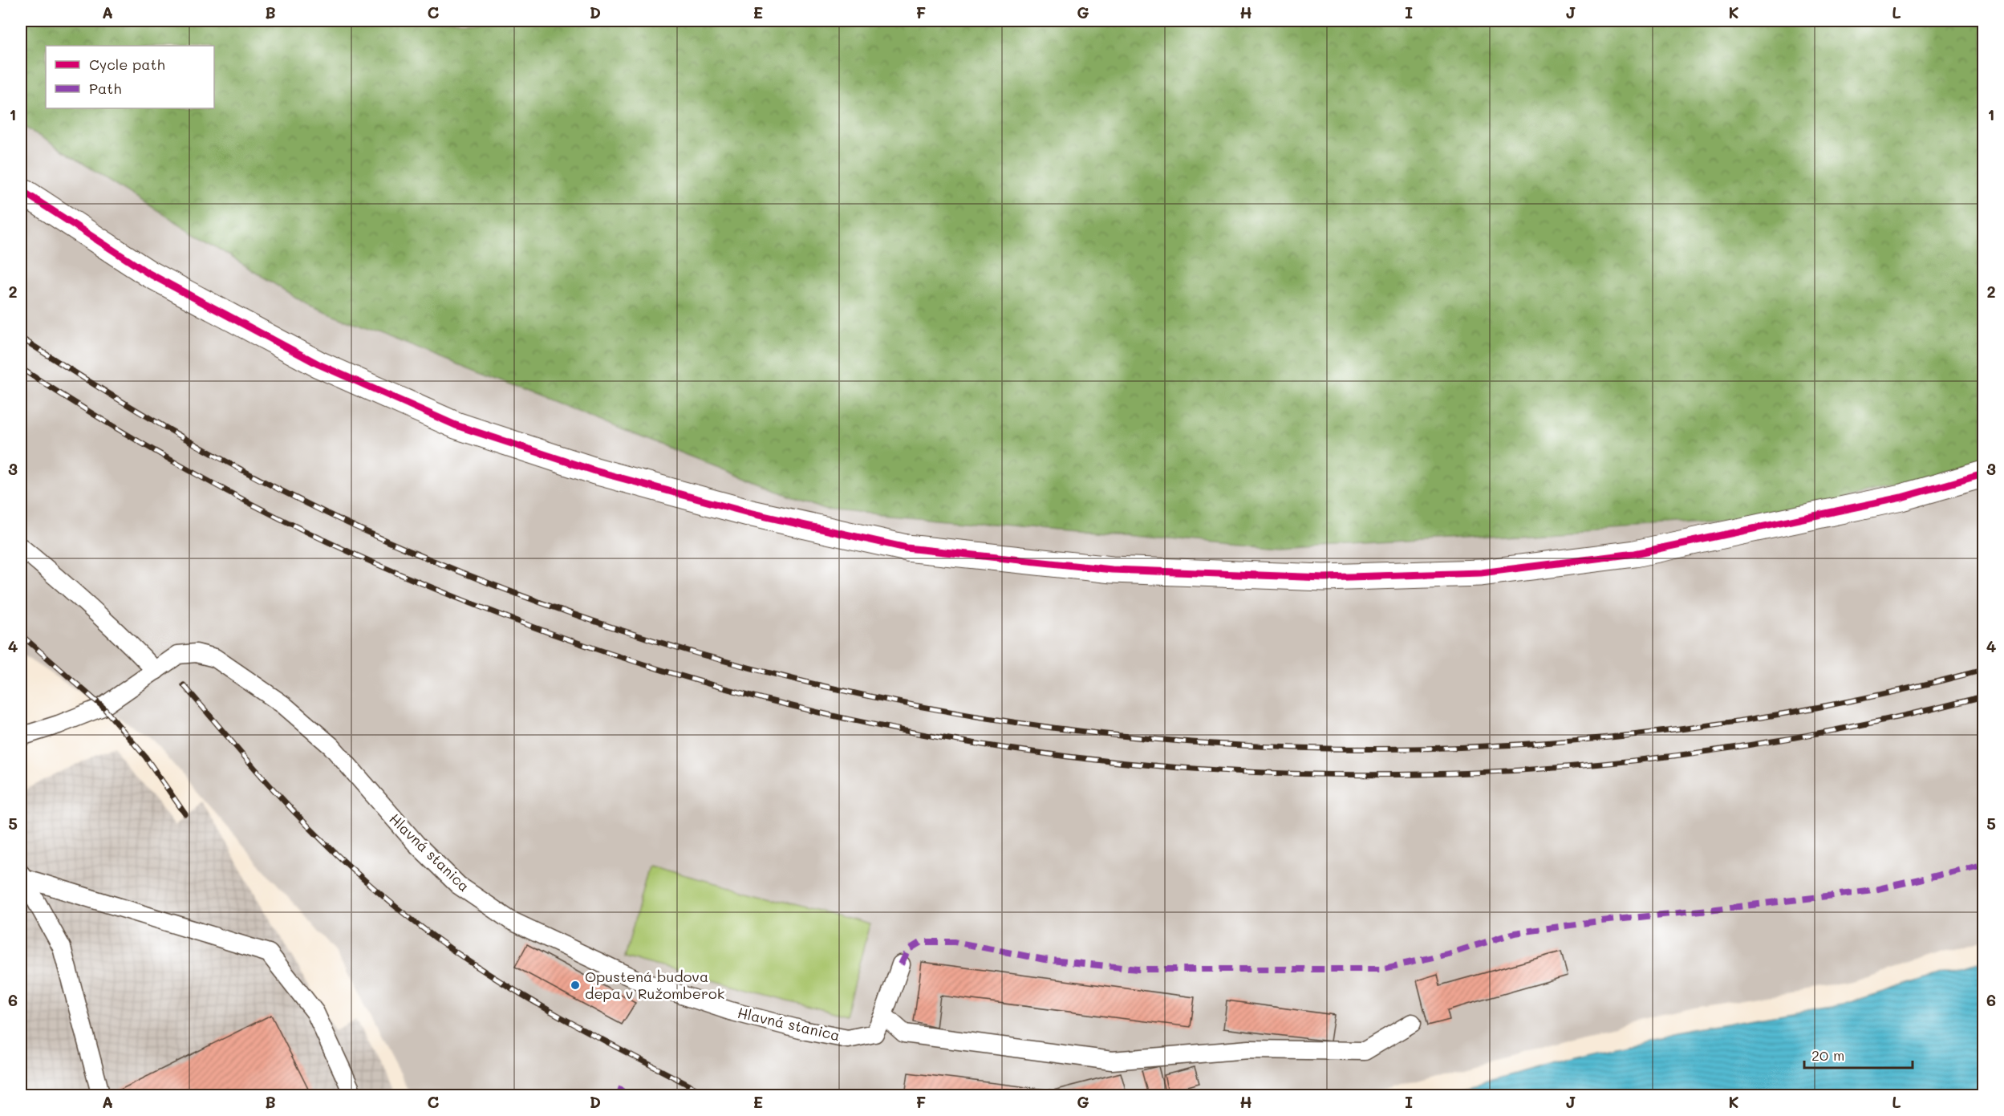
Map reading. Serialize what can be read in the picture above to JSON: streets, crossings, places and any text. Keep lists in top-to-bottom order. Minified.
{"streets":{"lane":["Hlavná stanica"]},"places":["Opustená budova depa v Ružomberok"],"legend":["Cycle path","Path"],"scale_bar":"20 m","grid":{"columns":["A","B","C","D","E","F","G","H","I","J","K","L"],"rows":["1","2","3","4","5","6"]}}
